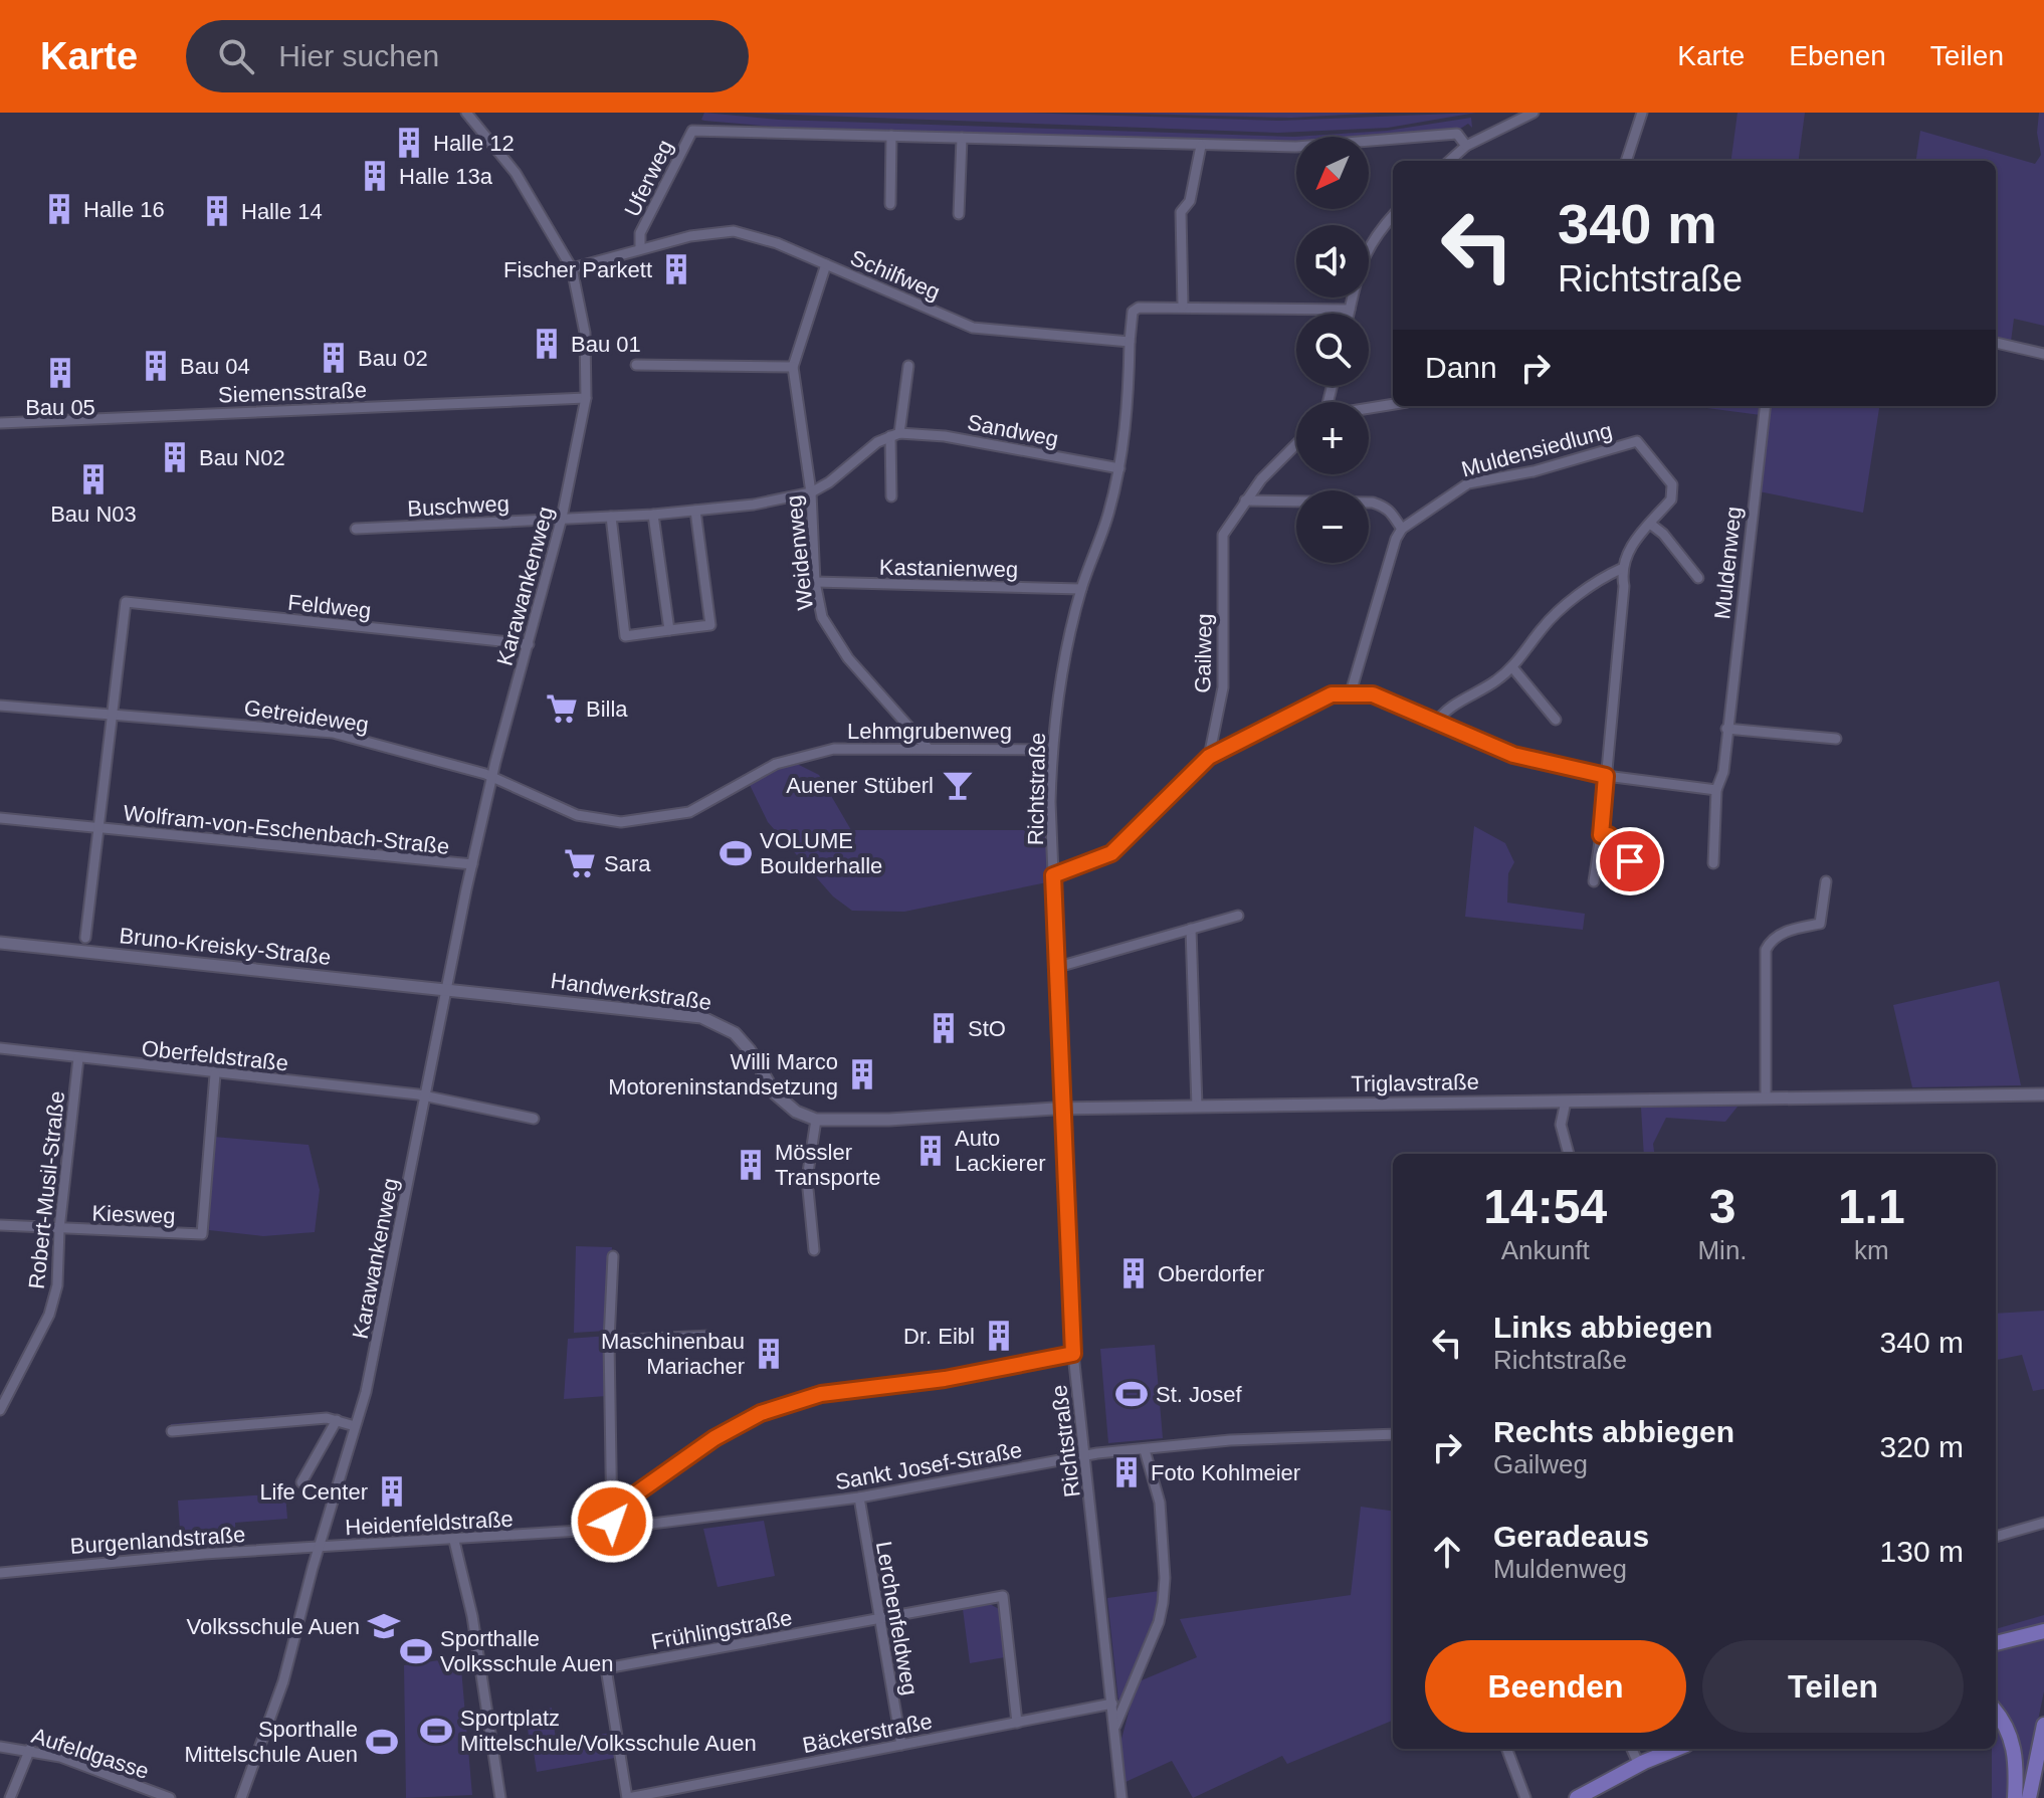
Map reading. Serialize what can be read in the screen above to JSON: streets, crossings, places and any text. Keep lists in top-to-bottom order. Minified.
{"streets":{"street":["Uferweg","Schilfweg","Siemensstraße","Sandweg","Muldensiedlung","Buschweg","Weidenweg","Muldenweg","Kastanienweg","Karawankenweg","Feldweg","Gailweg","Getreideweg","Lehmgrubenweg","Richtstraße","Wolfram-von-Eschenbach-Straße","Bruno-Kreisky-Straße","Handwerkstraße","Oberfeldstraße","Triglavstraße","Robert-Musil-Straße","Kiesweg","Sankt Josef-Straße","Heidenfeldstraße","Burgenlandstraße","Lerchenfeldweg","Frühlingstraße","Bäckerstraße","Aufeldgasse"]},"crossings":[["Uferweg","Schilfweg"],["Schilfweg","Weidenweg"],["Schilfweg","Karawankenweg"],["Schilfweg","Richtstraße"],["Siemensstraße","Karawankenweg"],["Sandweg","Richtstraße"],["Buschweg","Karawankenweg"],["Weidenweg","Kastanienweg"],["Weidenweg","Lehmgrubenweg"],["Kastanienweg","Richtstraße"],["Karawankenweg","Feldweg"],["Karawankenweg","Getreideweg"],["Karawankenweg","Lehmgrubenweg"],["Karawankenweg","Wolfram-von-Eschenbach-Straße"],["Karawankenweg","Bruno-Kreisky-Straße"],["Karawankenweg","Handwerkstraße"],["Karawankenweg","Oberfeldstraße"],["Karawankenweg","Heidenfeldstraße"],["Karawankenweg","Burgenlandstraße"],["Feldweg","Getreideweg"],["Feldweg","Wolfram-von-Eschenbach-Straße"],["Getreideweg","Lehmgrubenweg"],["Getreideweg","Wolfram-von-Eschenbach-Straße"],["Lehmgrubenweg","Richtstraße"],["Richtstraße","Triglavstraße"],["Richtstraße","Sankt Josef-Straße"],["Richtstraße","Bäckerstraße"],["Bruno-Kreisky-Straße","Handwerkstraße"],["Oberfeldstraße","Robert-Musil-Straße"],["Oberfeldstraße","Kiesweg"],["Robert-Musil-Straße","Kiesweg"],["Sankt Josef-Straße","Heidenfeldstraße"],["Sankt Josef-Straße","Lerchenfeldweg"],["Heidenfeldstraße","Burgenlandstraße"],["Lerchenfeldweg","Frühlingstraße"],["Lerchenfeldweg","Bäckerstraße"],["Frühlingstraße","Bäckerstraße"]],"places":{"building":["Halle 12","Halle 13a","Halle 16","Halle 14","Fischer Parkett","Bau 01","Bau 02","Bau 04","Bau 05","Bau N02","Bau N03","StO","Willi Marco Motoreninstandsetzung","Auto Lackierer","Mössler Transporte","Oberdorfer","Dr. Eibl","Maschinenbau Mariacher","Foto Kohlmeier","Life Center"],"supermarket":["Billa","Sara"],"bar":["Auener Stüberl"],"sports":["VOLUME Boulderhalle","St. Josef","Sporthalle Volksschule Auen","Sportplatz Mittelschule/Volksschule Auen","Sporthalle Mittelschule Auen"],"school or university":["Volksschule Auen"]},"north":"bottom left","page":{"header":"Karte","search":"Hier suchen","nav":["Karte","Ebenen","Teilen"],"map_buttons":["+","−"],"turn":["340 m","Richtstraße"],"then":"Dann","eta":["14:54","Ankunft","3","Min.","1.1","km"],"list":[{"name":"Links abbiegen","note":"Richtstraße","value":"340 m"},{"name":"Rechts abbiegen","note":"Gailweg","value":"320 m"},{"name":"Geradeaus","note":"Muldenweg","value":"130 m"}],"buttons":["Beenden","Teilen"]}}
